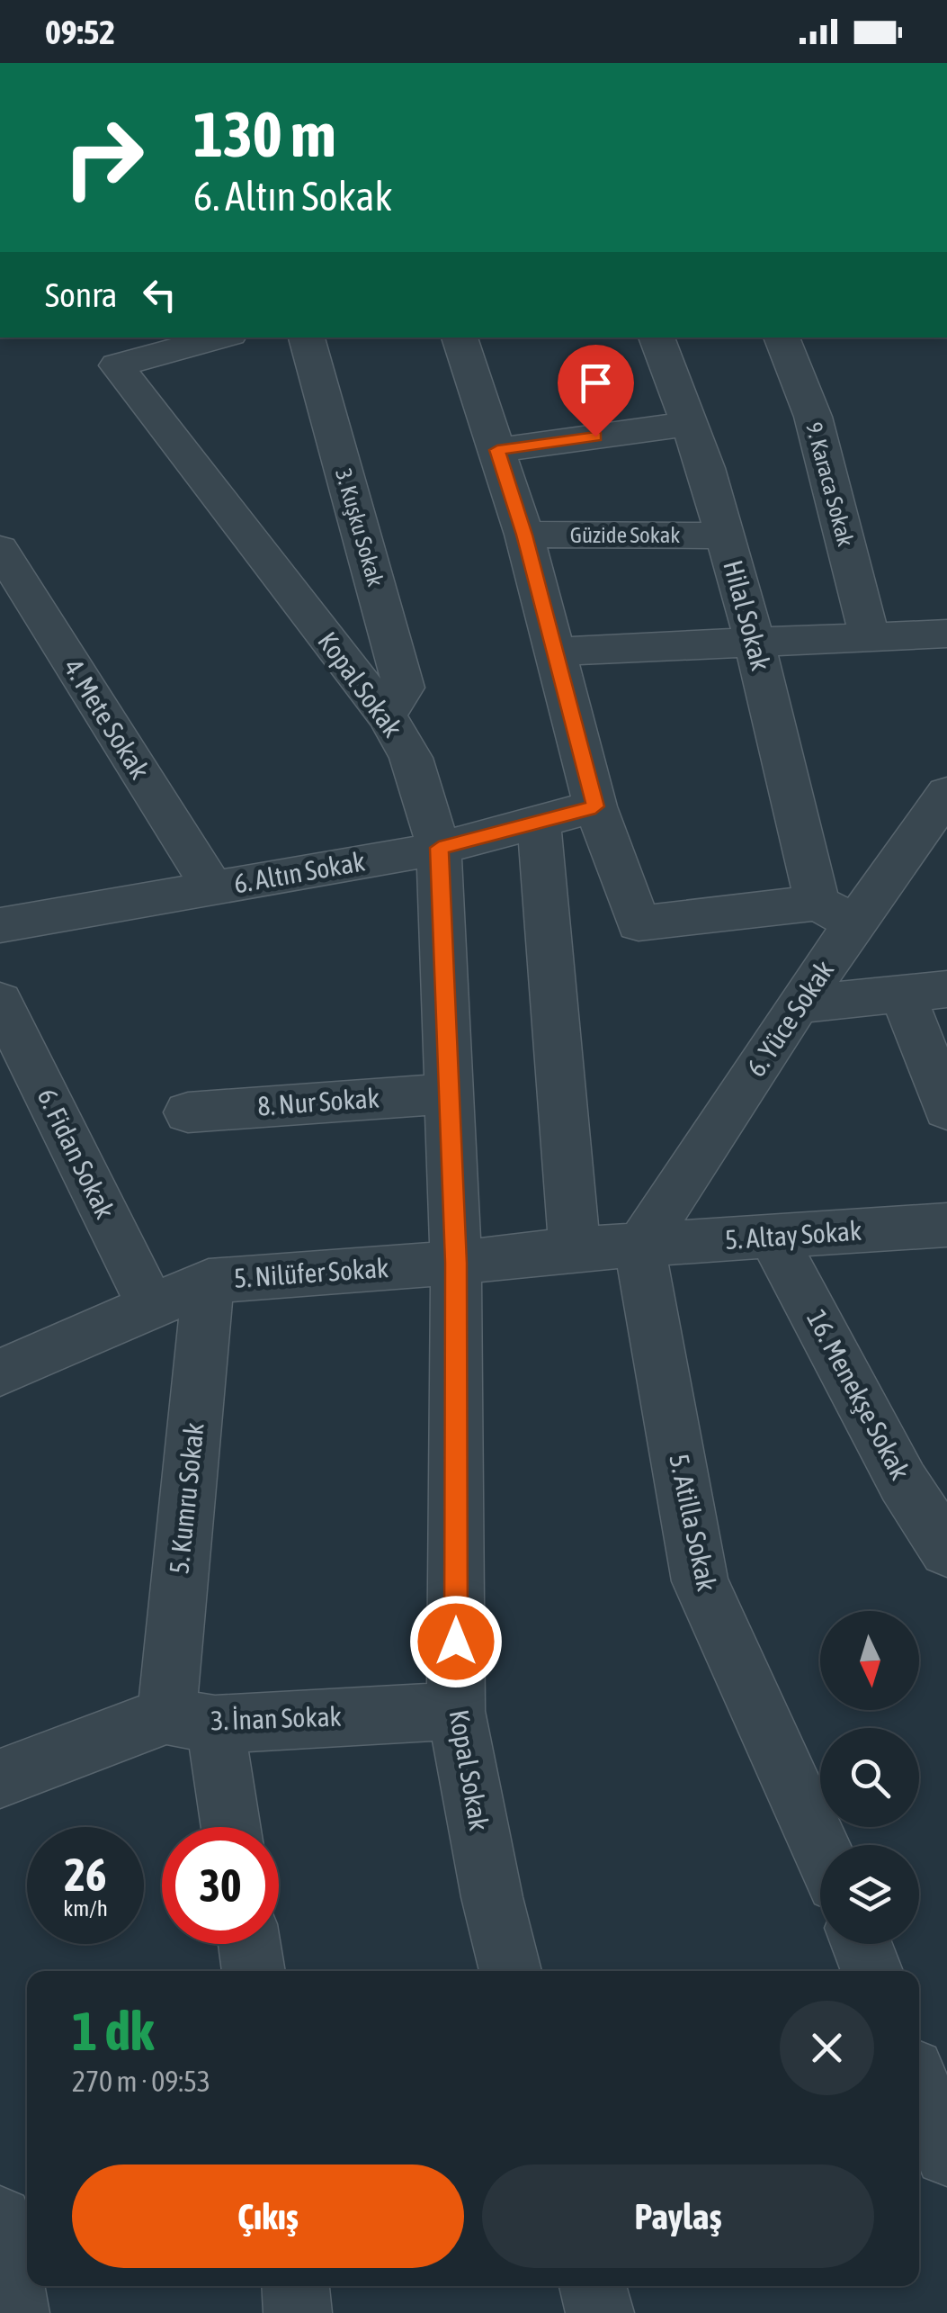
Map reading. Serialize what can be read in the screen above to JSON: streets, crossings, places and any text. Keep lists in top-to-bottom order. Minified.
{"streets":{"street":["9. Karaca Sokak","3. Kuşku Sokak","Güzide Sokak","Hilal Sokak","Kopal Sokak","4. Mete Sokak","6. Altın Sokak","6. Yüce Sokak","8. Nur Sokak","6. Fidan Sokak","5. Altay Sokak","5. Nilüfer Sokak","16. Menekşe Sokak","5. Kumru Sokak","5. Atilla Sokak","3. İnan Sokak"]},"crossings":[["3. Kuşku Sokak","Kopal Sokak"],["Güzide Sokak","Hilal Sokak"],["Hilal Sokak","6. Yüce Sokak"],["Kopal Sokak","6. Altın Sokak"],["Kopal Sokak","8. Nur Sokak"],["Kopal Sokak","5. Nilüfer Sokak"],["Kopal Sokak","3. İnan Sokak"],["4. Mete Sokak","6. Altın Sokak"],["6. Yüce Sokak","5. Altay Sokak"],["6. Yüce Sokak","5. Nilüfer Sokak"],["6. Yüce Sokak","5. Atilla Sokak"],["6. Fidan Sokak","5. Nilüfer Sokak"],["5. Altay Sokak","5. Nilüfer Sokak"],["5. Altay Sokak","16. Menekşe Sokak"],["5. Altay Sokak","5. Atilla Sokak"],["5. Nilüfer Sokak","5. Kumru Sokak"],["5. Nilüfer Sokak","5. Atilla Sokak"],["5. Kumru Sokak","3. İnan Sokak"]],"north":"bottom","page":{"status":"09:52","turn":["130 m","6. Altın Sokak"],"then":"Sonra","speed":"26 km/h","limit":"30","heading":["1 dk","270 m · 09:53"],"buttons":["Çıkış","Paylaş"]}}
